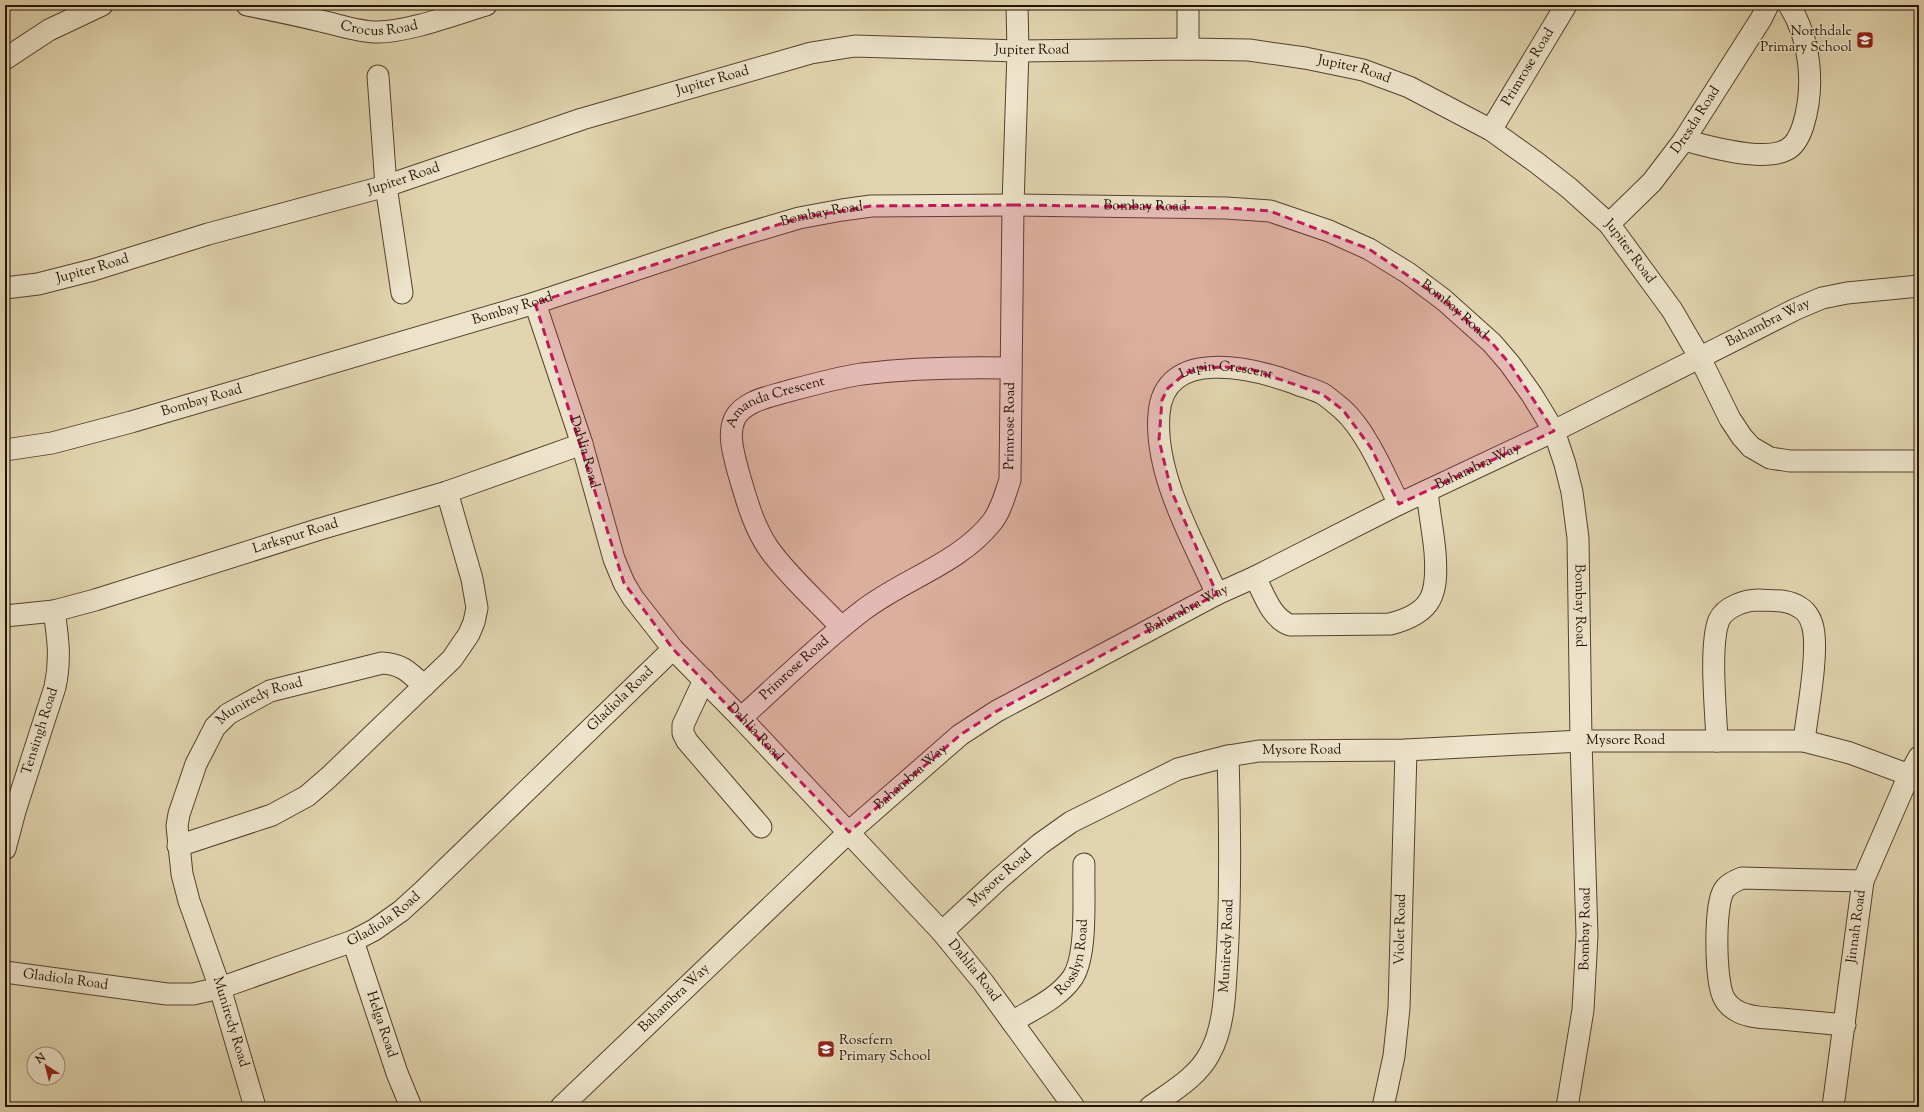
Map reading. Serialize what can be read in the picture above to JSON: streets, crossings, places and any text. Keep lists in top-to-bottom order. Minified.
{"streets":{"street":["Crocus Road","Jupiter Road","Primrose Road","Dresda Road","Bombay Road","Bahambra Way","Lupin Crescent","Amanda Crescent","Dahlia Road","Larkspur Road","Gladiola Road","Muniredy Road","Tensingh Road","Mysore Road","Jinnah Road","Violet Road","Rosslyn Road","Helga Road"]},"crossings":[["Jupiter Road","Primrose Road"],["Jupiter Road","Dresda Road"],["Jupiter Road","Bahambra Way"],["Primrose Road","Bombay Road"],["Primrose Road","Amanda Crescent"],["Primrose Road","Dahlia Road"],["Bombay Road","Bahambra Way"],["Bombay Road","Dahlia Road"],["Bombay Road","Mysore Road"],["Bahambra Way","Lupin Crescent"],["Bahambra Way","Dahlia Road"],["Dahlia Road","Larkspur Road"],["Dahlia Road","Gladiola Road"],["Dahlia Road","Mysore Road"],["Dahlia Road","Rosslyn Road"],["Larkspur Road","Tensingh Road"],["Gladiola Road","Muniredy Road"],["Gladiola Road","Helga Road"],["Muniredy Road","Mysore Road"],["Mysore Road","Jinnah Road"],["Mysore Road","Violet Road"]],"places":{"school or university":["Northdale Primary School","Rosefern Primary School"]},"north":"top left"}
